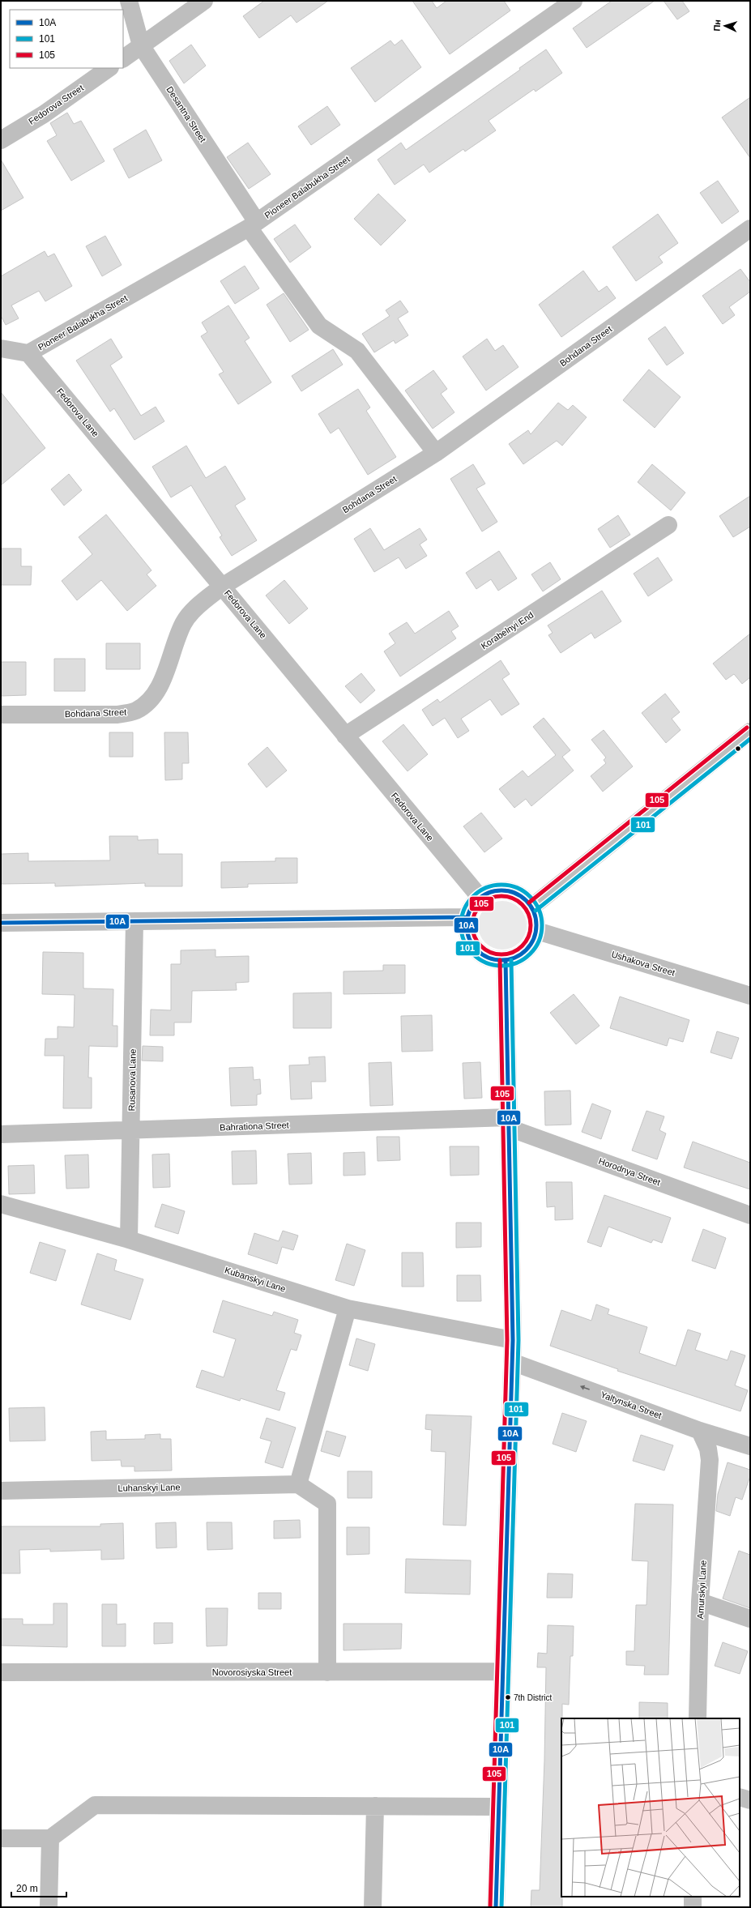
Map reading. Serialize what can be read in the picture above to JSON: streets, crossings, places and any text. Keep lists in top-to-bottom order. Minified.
{"streets":{"street":["Fedorova Street","Desantna Street","Pioneer Balabukha Street","Bohdana Street","Fedorova Lane","Korabelnyi End","Ushakova Street","Rusanova Lane","Bahrationa Street","Horodnya Street","Kubanskyi Lane","Yaltynska Street","Luhanskyi Lane","Amurskyi Lane","Novorosiyska Street"]},"crossings":[["Desantna Street","Pioneer Balabukha Street"],["Desantna Street","Bohdana Street"],["Pioneer Balabukha Street","Fedorova Lane"],["Bohdana Street","Fedorova Lane"],["Fedorova Lane","Korabelnyi End"],["Fedorova Lane","Ushakova Street"],["Rusanova Lane","Bahrationa Street"],["Rusanova Lane","Kubanskyi Lane"],["Bahrationa Street","Horodnya Street"],["Yaltynska Street","Amurskyi Lane"]],"one_way":["Yaltynska Street"],"places":["7th District"],"lines":["transit line 105","transit line 101","transit line 10А"],"legend":["10А","101","105"],"scale_bar":"20 m","north":"left"}
